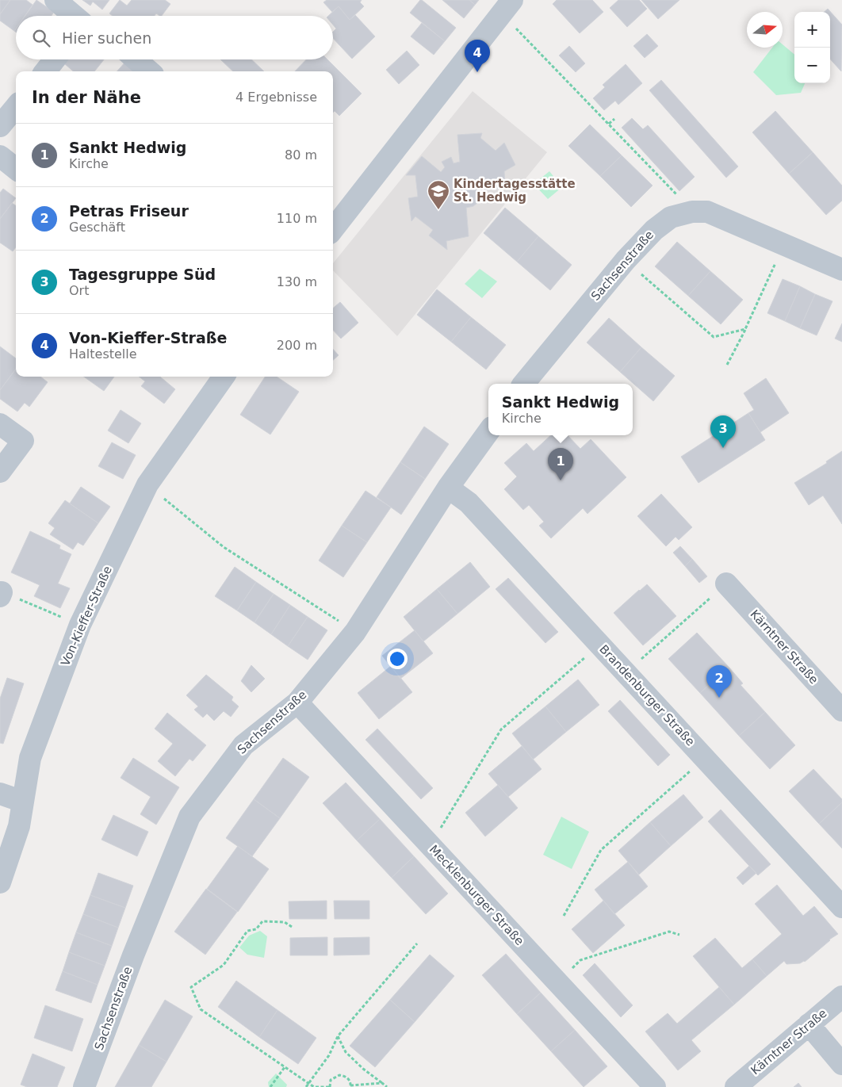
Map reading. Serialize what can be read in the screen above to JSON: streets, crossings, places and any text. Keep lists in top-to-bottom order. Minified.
{"streets":{"street":["Sachsenstraße","Von-Kieffer-Straße","Kärntner Straße","Brandenburger Straße","Mecklenburger Straße"]},"crossings":[["Sachsenstraße","Brandenburger Straße"],["Sachsenstraße","Mecklenburger Straße"]],"places":{"school or university":["Kindertagesstätte St. Hedwig"]},"north":"right","page":{"map_buttons":["+","−"],"search":"Hier suchen","pins":["4","3","1","2"],"heading":["In der Nähe","4 Ergebnisse"],"list":[{"mark":"1","name":"Sankt Hedwig","note":"Kirche","value":"80 m"},{"mark":"2","name":"Petras Friseur","note":"Geschäft","value":"110 m"},{"mark":"3","name":"Tagesgruppe Süd","note":"Ort","value":"130 m"},{"mark":"4","name":"Von-Kieffer-Straße","note":"Haltestelle","value":"200 m"}],"popup":["Sankt Hedwig","Kirche"]}}
